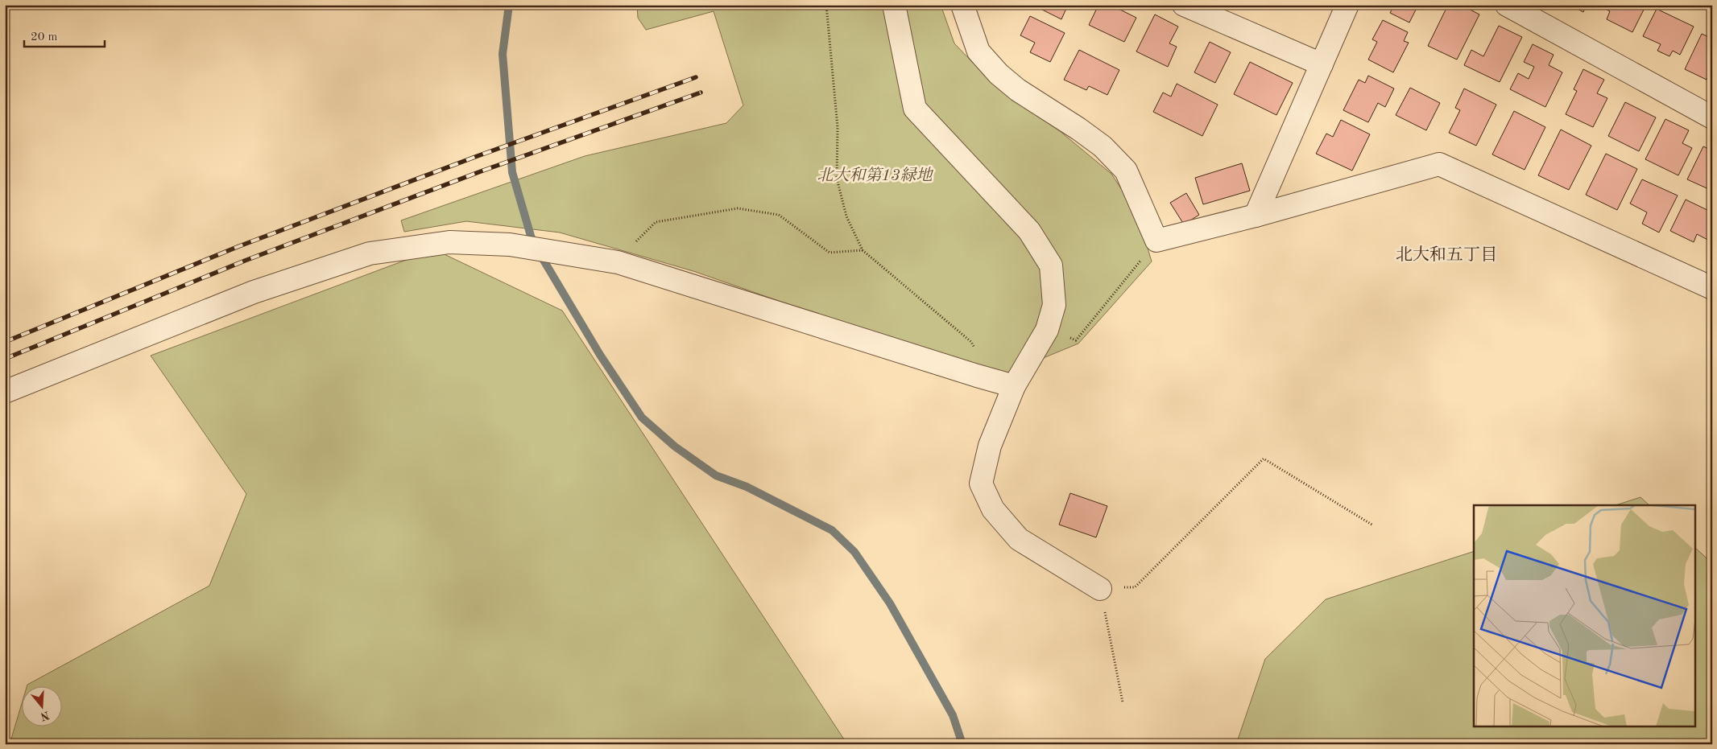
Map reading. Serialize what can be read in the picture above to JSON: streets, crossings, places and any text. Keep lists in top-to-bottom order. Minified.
{"districts":["北大和五丁目"],"parks":["北大和第13緑地"],"scale_bar":"20 m","north":"bottom"}
